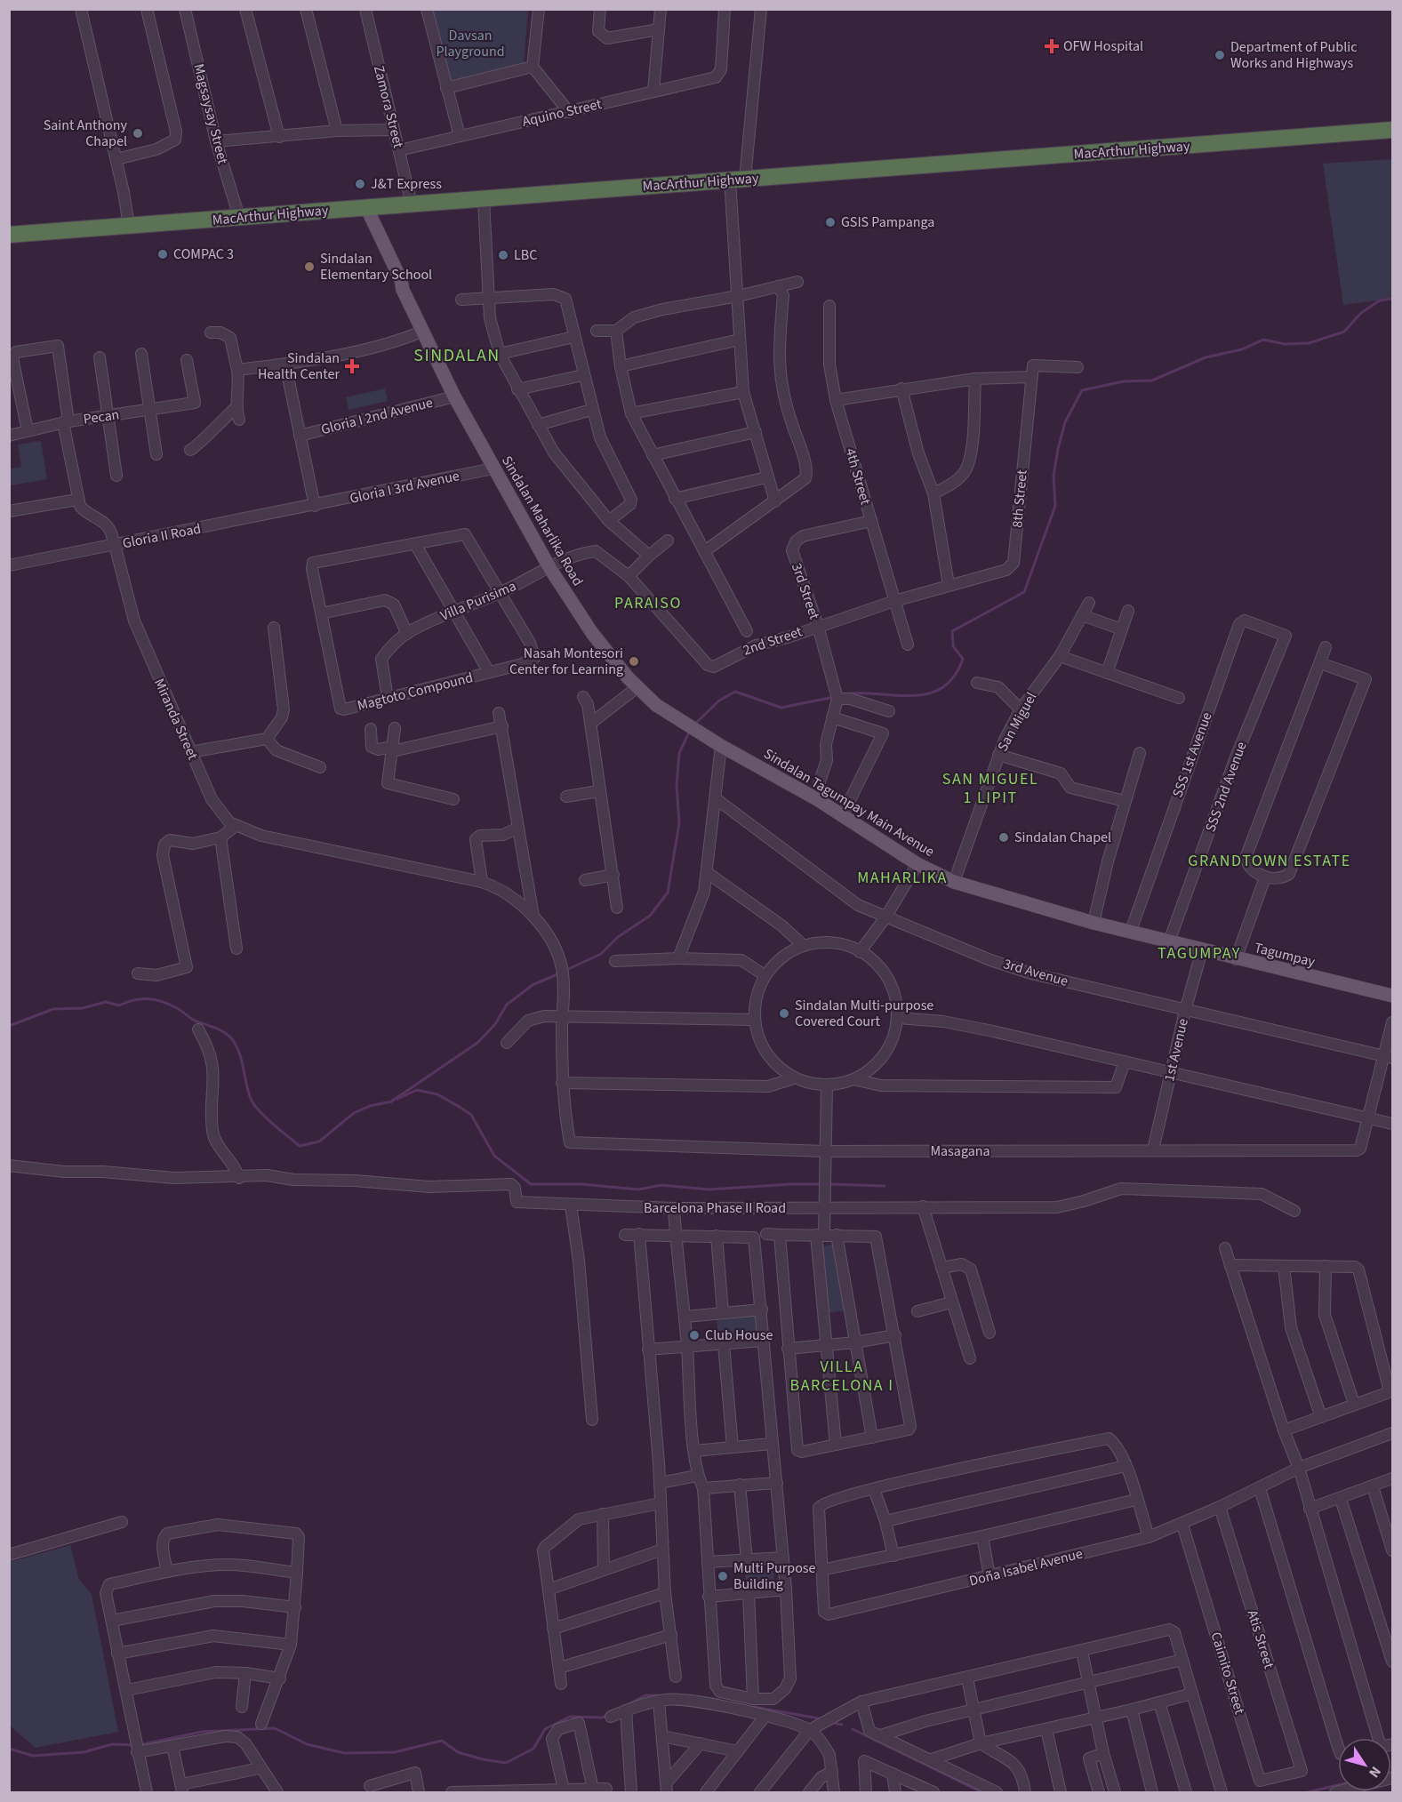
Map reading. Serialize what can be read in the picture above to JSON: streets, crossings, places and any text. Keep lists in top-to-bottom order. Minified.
{"streets":{"highway":["MacArthur Highway"],"main road":["Sindalan Maharlika Road","Sindalan Tagumpay Main Avenue","Tagumpay"],"street":["Zamora Street","Aquino Street","Magsaysay Street","Gloria I 2nd Avenue","Pecan","4th Street","Gloria I 3rd Avenue","8th Street","Gloria II Road","3rd Street","Villa Purisima","2nd Street","Magtoto Compound","Miranda Street","San Miguel","SSS 1st Avenue","SSS 2nd Avenue","3rd Avenue","1st Avenue","Masagana","Barcelona Phase II Road","Doña Isabel Avenue","Atis Street","Caimito Street"]},"crossings":[["Zamora Street","Aquino Street"],["Zamora Street","MacArthur Highway"],["Magsaysay Street","MacArthur Highway"],["MacArthur Highway","Sindalan Maharlika Road"],["Gloria I 2nd Avenue","Sindalan Maharlika Road"],["4th Street","3rd Street"],["4th Street","2nd Street"],["Gloria I 3rd Avenue","Sindalan Maharlika Road"],["Gloria I 3rd Avenue","Gloria II Road"],["8th Street","2nd Street"],["Sindalan Maharlika Road","Villa Purisima"],["Sindalan Maharlika Road","2nd Street"],["Sindalan Maharlika Road","Sindalan Tagumpay Main Avenue"],["Gloria II Road","Miranda Street"],["3rd Street","2nd Street"],["Villa Purisima","2nd Street"],["Villa Purisima","Magtoto Compound"],["San Miguel","Sindalan Tagumpay Main Avenue"],["SSS 1st Avenue","SSS 2nd Avenue"],["SSS 1st Avenue","Sindalan Tagumpay Main Avenue"],["SSS 2nd Avenue","Sindalan Tagumpay Main Avenue"],["SSS 2nd Avenue","Tagumpay"],["Sindalan Tagumpay Main Avenue","Tagumpay"],["Tagumpay","1st Avenue"],["3rd Avenue","1st Avenue"],["1st Avenue","Masagana"],["Doña Isabel Avenue","Atis Street"],["Doña Isabel Avenue","Caimito Street"],["Atis Street","Caimito Street"]],"districts":["SINDALAN","PARAISO","SAN MIGUEL 1 LIPIT","GRANDTOWN ESTATE","MAHARLIKA","TAGUMPAY","VILLA BARCELONA I"],"parks":["Davsan Playground"],"places":{"health":["OFW Hospital","Sindalan Health Center"],"other":["Department of Public Works and Highways","Saint Anthony Chapel","J&T Express","GSIS Pampanga","COMPAC 3","LBC","Sindalan Elementary School","Nasah Montesori Center for Learning","Sindalan Chapel","Sindalan Multi-purpose Covered Court","Club House","Multi Purpose Building"]},"north":"bottom right"}
